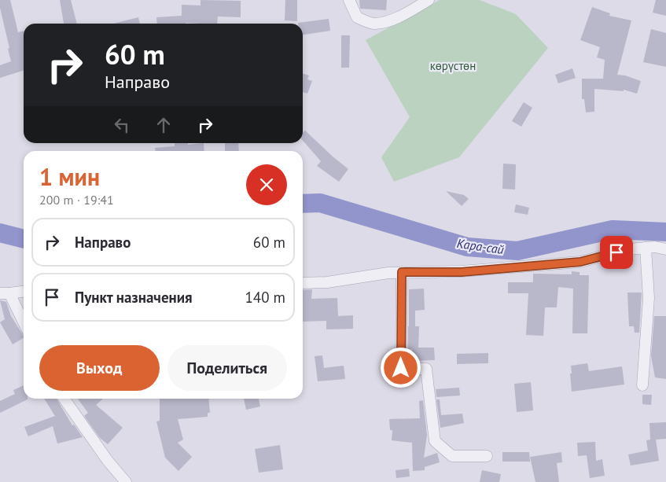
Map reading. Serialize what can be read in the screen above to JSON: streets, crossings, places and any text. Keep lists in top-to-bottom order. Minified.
{"water":["Кара-сай"],"parks":["көрүстөн"],"page":{"turn":["60 m","Направо"],"heading":["1 мин","200 m · 19:41"],"list":[{"name":"Направо","value":"60 m"},{"name":"Пункт назначения","value":"140 m"}],"buttons":["Выход","Поделиться"]}}
